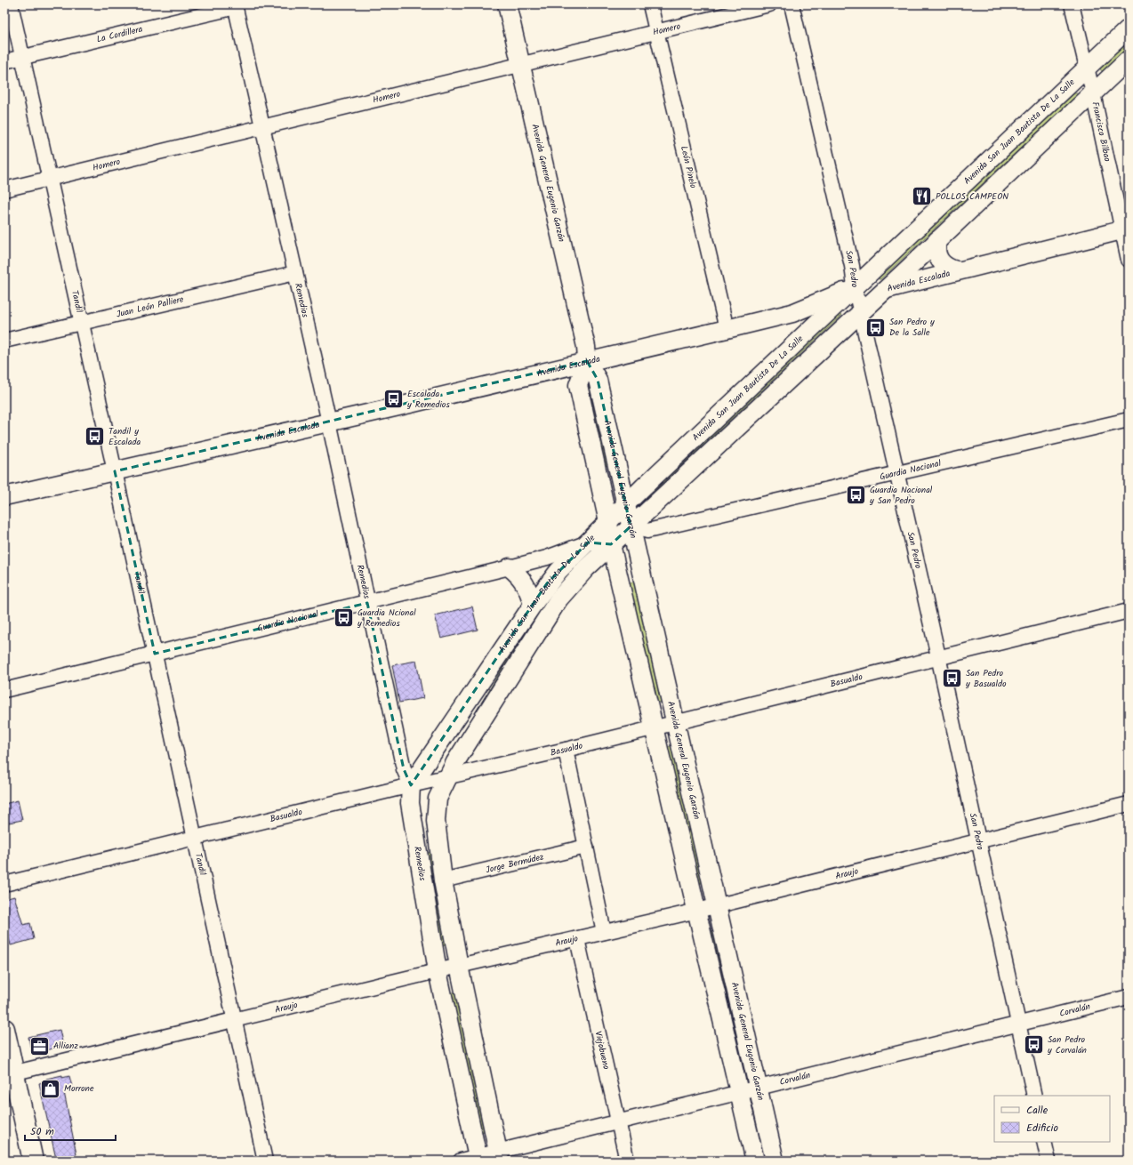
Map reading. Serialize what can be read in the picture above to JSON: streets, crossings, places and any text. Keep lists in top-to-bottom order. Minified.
{"streets":{"street":["Homero","La Cordillera","Avenida San Juan Bautista De La Salle","Francisco Bilbao","León Pinelo","Avenida General Eugenio Garzón","San Pedro","Avenida Escalada","Remedios","Tandil","Juan León Palliere","Guardia Nacional","Basualdo","Jorge Bermúdez","Araujo","Corvalán","Viejobueno"]},"crossings":[["Homero","León Pinelo"],["Homero","Avenida General Eugenio Garzón"],["Homero","Remedios"],["Homero","Tandil"],["La Cordillera","Remedios"],["La Cordillera","Tandil"],["Avenida San Juan Bautista De La Salle","Francisco Bilbao"],["Avenida San Juan Bautista De La Salle","Avenida General Eugenio Garzón"],["Avenida San Juan Bautista De La Salle","San Pedro"],["Avenida San Juan Bautista De La Salle","Avenida Escalada"],["Avenida San Juan Bautista De La Salle","Remedios"],["Avenida San Juan Bautista De La Salle","Guardia Nacional"],["Avenida San Juan Bautista De La Salle","Basualdo"],["Francisco Bilbao","Avenida Escalada"],["León Pinelo","Avenida Escalada"],["Avenida General Eugenio Garzón","Avenida Escalada"],["Avenida General Eugenio Garzón","Guardia Nacional"],["Avenida General Eugenio Garzón","Basualdo"],["Avenida General Eugenio Garzón","Araujo"],["Avenida General Eugenio Garzón","Corvalán"],["San Pedro","Avenida Escalada"],["San Pedro","Guardia Nacional"],["San Pedro","Basualdo"],["San Pedro","Araujo"],["San Pedro","Corvalán"],["Avenida Escalada","Remedios"],["Avenida Escalada","Tandil"],["Remedios","Juan León Palliere"],["Remedios","Guardia Nacional"],["Remedios","Basualdo"],["Remedios","Araujo"],["Remedios","Corvalán"],["Tandil","Juan León Palliere"],["Tandil","Guardia Nacional"],["Tandil","Basualdo"],["Tandil","Araujo"],["Araujo","Viejobueno"],["Corvalán","Viejobueno"]],"places":{"restaurant":["POLLOS CAMPEON"],"bus stop":["San Pedro y De la Salle","Escalada y Remedios","Tandil y Escalada","Guardia Nacional y San Pedro","Guardia Ncional y Remedios","San Pedro y Basualdo","San Pedro y Corvalán"],"office":["Allianz"],"shop":["Morrone"]},"legend":["Calle","Edificio"],"scale_bar":"50 m"}
